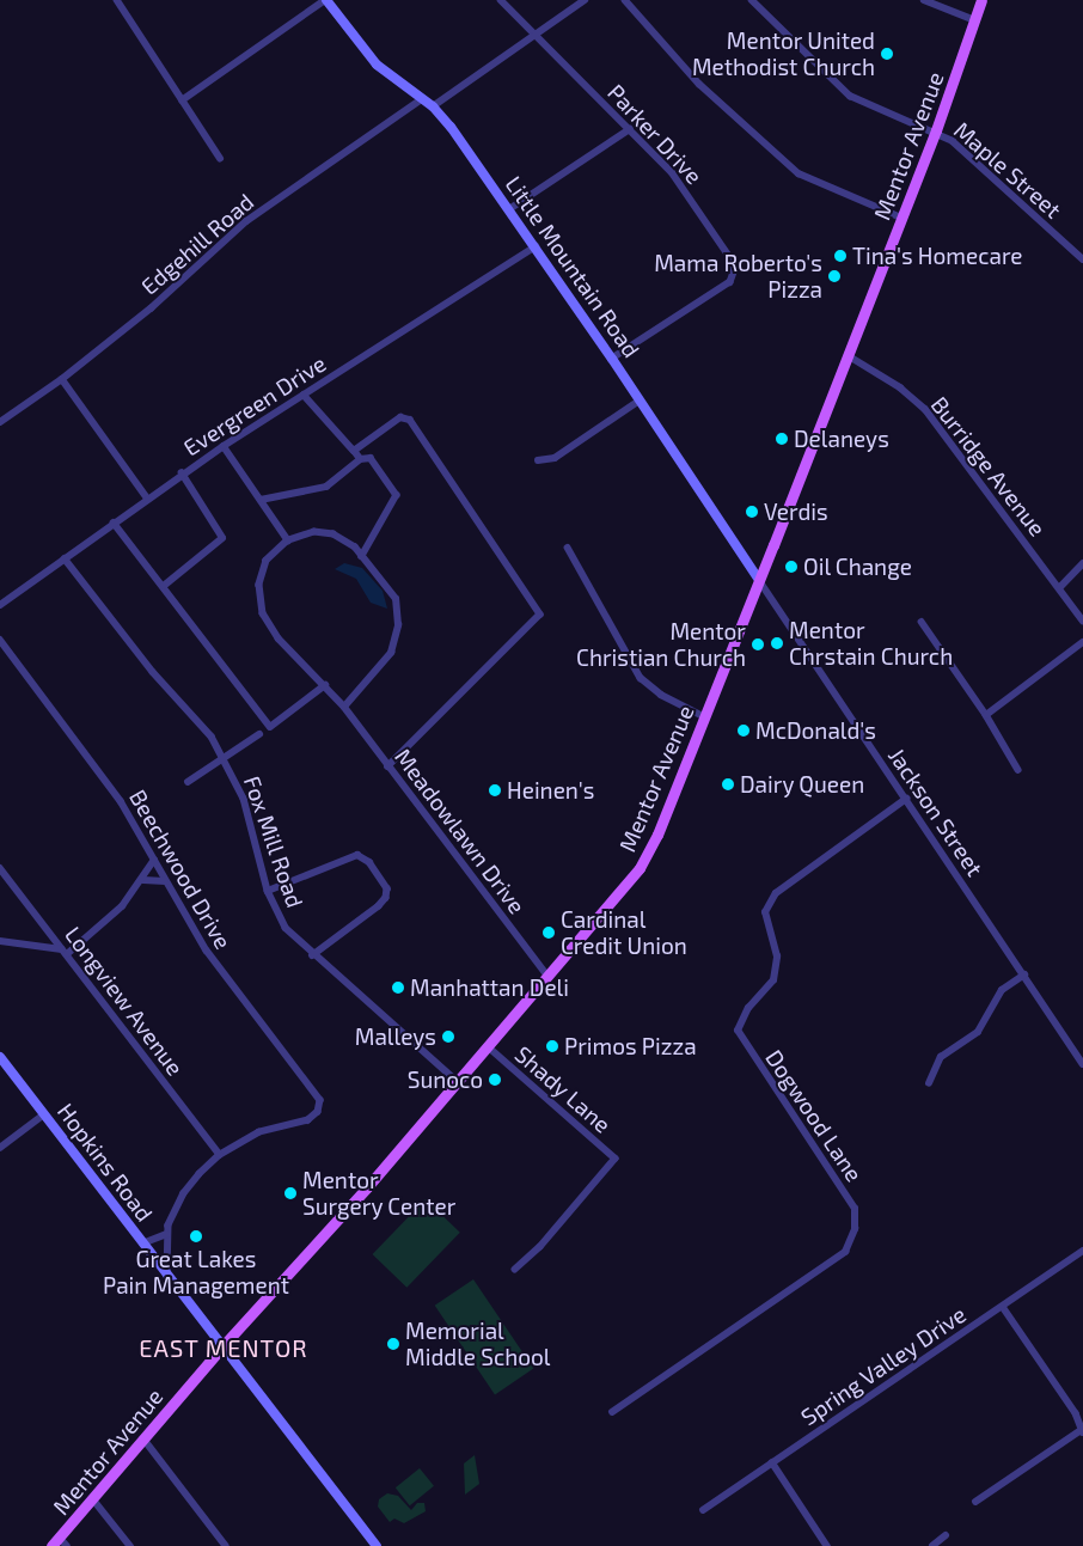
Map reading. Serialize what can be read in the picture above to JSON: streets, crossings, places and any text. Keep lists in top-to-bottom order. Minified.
{"streets":{"main road":["Mentor Avenue"],"street":["Parker Drive","Maple Street","Edgehill Road","Little Mountain Road","Evergreen Drive","Burridge Avenue","Jackson Street","Meadowlawn Drive","Fox Mill Road","Beechwood Drive","Longview Avenue","Shady Lane","Dogwood Lane","Hopkins Road","Spring Valley Drive"]},"crossings":[["Parker Drive","Little Mountain Road"],["Mentor Avenue","Maple Street"],["Mentor Avenue","Little Mountain Road"],["Mentor Avenue","Burridge Avenue"],["Mentor Avenue","Jackson Street"],["Mentor Avenue","Meadowlawn Drive"],["Mentor Avenue","Fox Mill Road"],["Mentor Avenue","Shady Lane"],["Mentor Avenue","Hopkins Road"],["Edgehill Road","Little Mountain Road"],["Little Mountain Road","Evergreen Drive"],["Little Mountain Road","Jackson Street"],["Evergreen Drive","Fox Mill Road"],["Jackson Street","Dogwood Lane"],["Beechwood Drive","Longview Avenue"]],"districts":["EAST MENTOR"],"places":["Mentor United Methodist Church","Tina's Homecare","Mama Roberto's Pizza","Delaneys","Verdis","Oil Change","Mentor Chrstain Church","Mentor Christian Church","McDonald's","Dairy Queen","Heinen's","Cardinal Credit Union","Manhattan Deli","Malleys","Primos Pizza","Sunoco","Mentor Surgery Center","Great Lakes Pain Management","Memorial Middle School"]}
